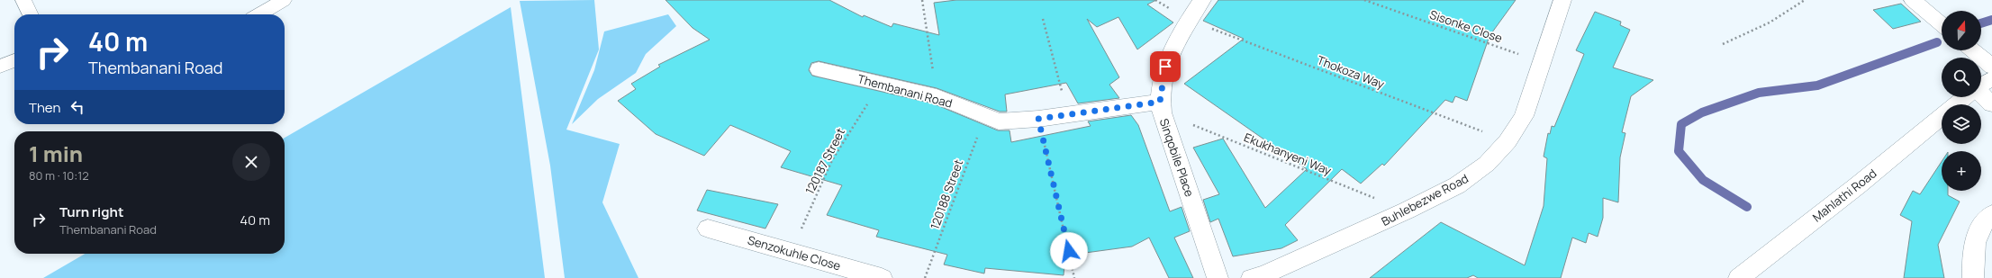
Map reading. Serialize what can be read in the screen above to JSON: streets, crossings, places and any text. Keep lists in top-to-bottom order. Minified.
{"streets":{"street":["Thembanani Road","Sinqobile Place","Mahlathi Road","Buhlebezwe Road","Senzokuhle Close"],"path":["Sisonke Close","Thokoza Way","Ekukhanyeni Way","120187 Street","120188 Street"]},"crossings":[["Sisonke Close","Buhlebezwe Road"],["Thokoza Way","Sinqobile Place"],["Thokoza Way","Buhlebezwe Road"],["Thembanani Road","Ekukhanyeni Way"],["Thembanani Road","Sinqobile Place"],["Thembanani Road","120187 Street"],["Thembanani Road","120188 Street"],["Ekukhanyeni Way","Sinqobile Place"],["Ekukhanyeni Way","Buhlebezwe Road"],["120187 Street","Senzokuhle Close"]],"north":"top","page":{"map_buttons":"+","turn":["40 m","Thembanani Road"],"then":"Then","heading":["1 min","80 m · 10:12"],"list":[{"name":"Turn right","note":"Thembanani Road","value":"40 m"}]}}
